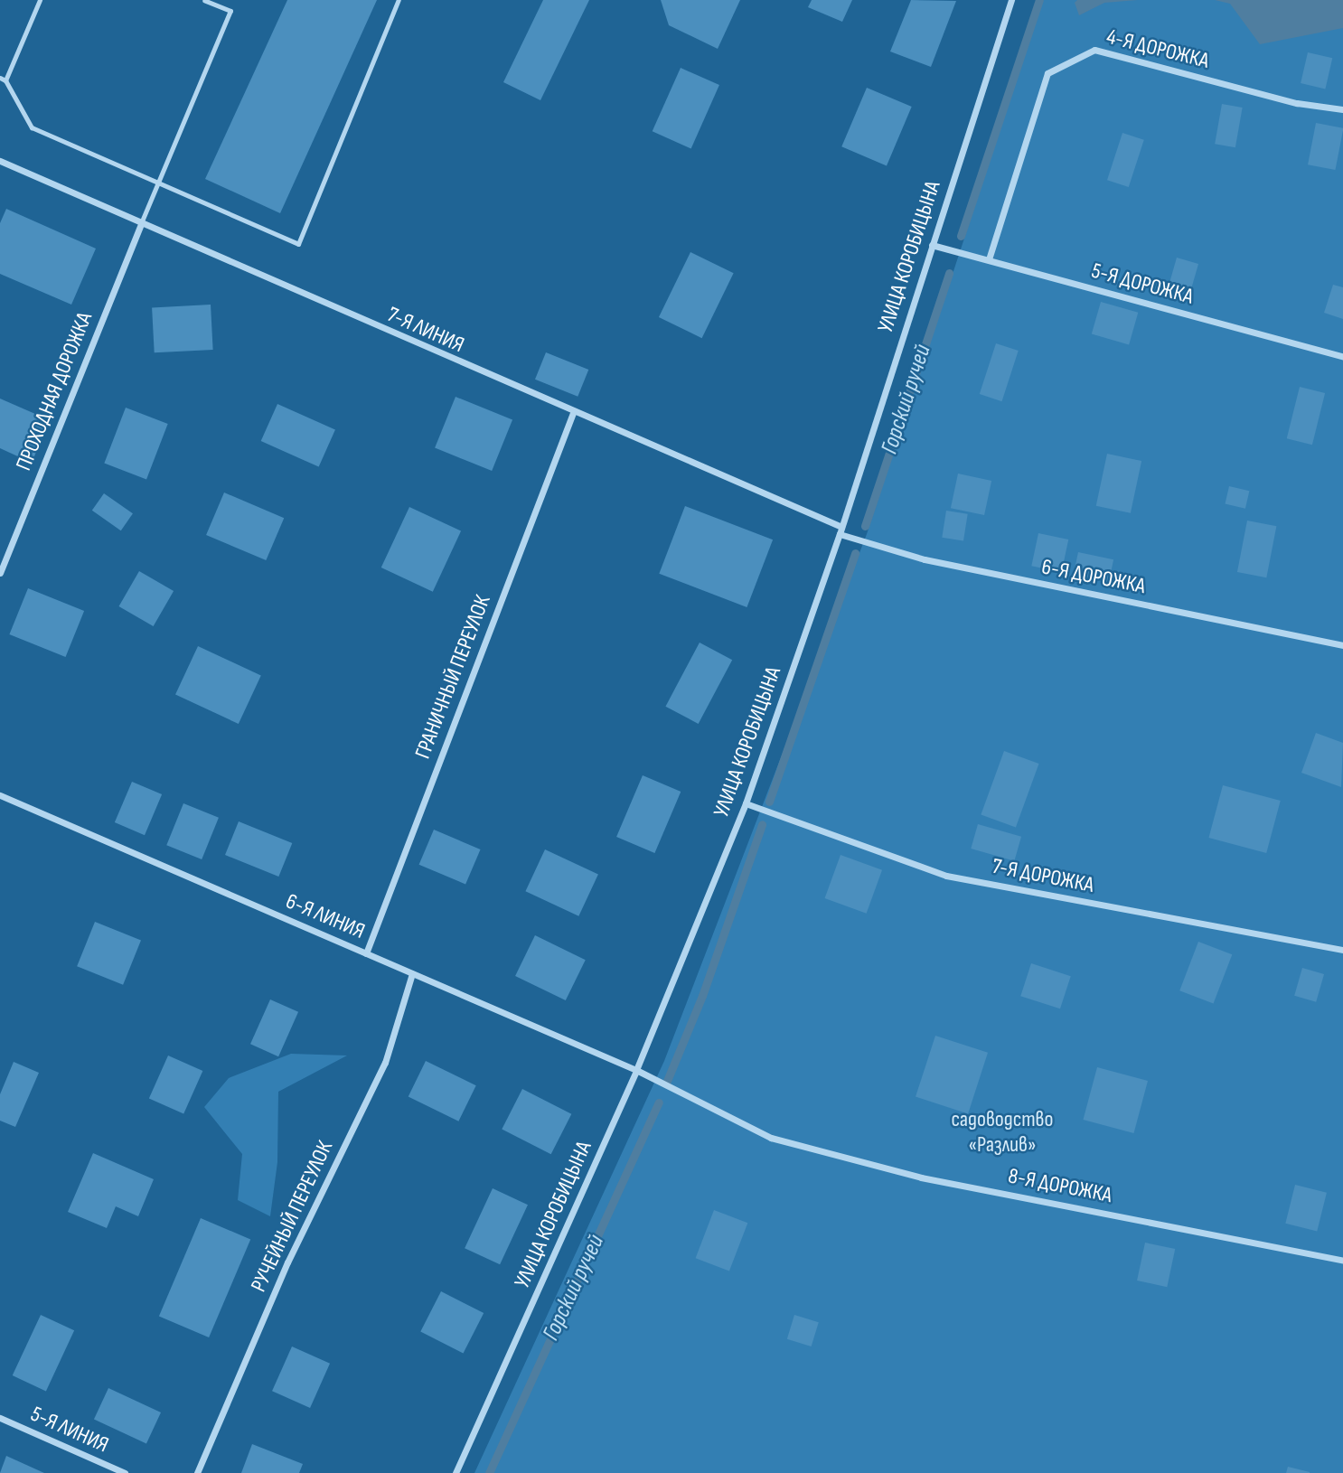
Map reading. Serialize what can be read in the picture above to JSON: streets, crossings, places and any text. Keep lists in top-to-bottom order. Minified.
{"streets":{"street":["4-Я ДОРОЖКА","УЛИЦА КОРОБИЦЫНА","5-Я ДОРОЖКА","7-Я ЛИНИЯ","ПРОХОДНАЯ ДОРОЖКА","6-Я ДОРОЖКА","ГРАНИЧНЫЙ ПЕРЕУЛОК","7-Я ДОРОЖКА","6-Я ЛИНИЯ","8-Я ДОРОЖКА","РУЧЕЙНЫЙ ПЕРЕУЛОК","5-Я ЛИНИЯ"]},"crossings":[["4-Я ДОРОЖКА","5-Я ДОРОЖКА"],["УЛИЦА КОРОБИЦЫНА","5-Я ДОРОЖКА"],["УЛИЦА КОРОБИЦЫНА","7-Я ЛИНИЯ"],["УЛИЦА КОРОБИЦЫНА","6-Я ДОРОЖКА"],["УЛИЦА КОРОБИЦЫНА","7-Я ДОРОЖКА"],["УЛИЦА КОРОБИЦЫНА","6-Я ЛИНИЯ"],["УЛИЦА КОРОБИЦЫНА","8-Я ДОРОЖКА"],["7-Я ЛИНИЯ","ПРОХОДНАЯ ДОРОЖКА"],["7-Я ЛИНИЯ","6-Я ДОРОЖКА"],["7-Я ЛИНИЯ","ГРАНИЧНЫЙ ПЕРЕУЛОК"],["ГРАНИЧНЫЙ ПЕРЕУЛОК","6-Я ЛИНИЯ"],["6-Я ЛИНИЯ","8-Я ДОРОЖКА"],["6-Я ЛИНИЯ","РУЧЕЙНЫЙ ПЕРЕУЛОК"]],"water":["Горский ручей"],"parks":["садоводство «Разлив»"]}
